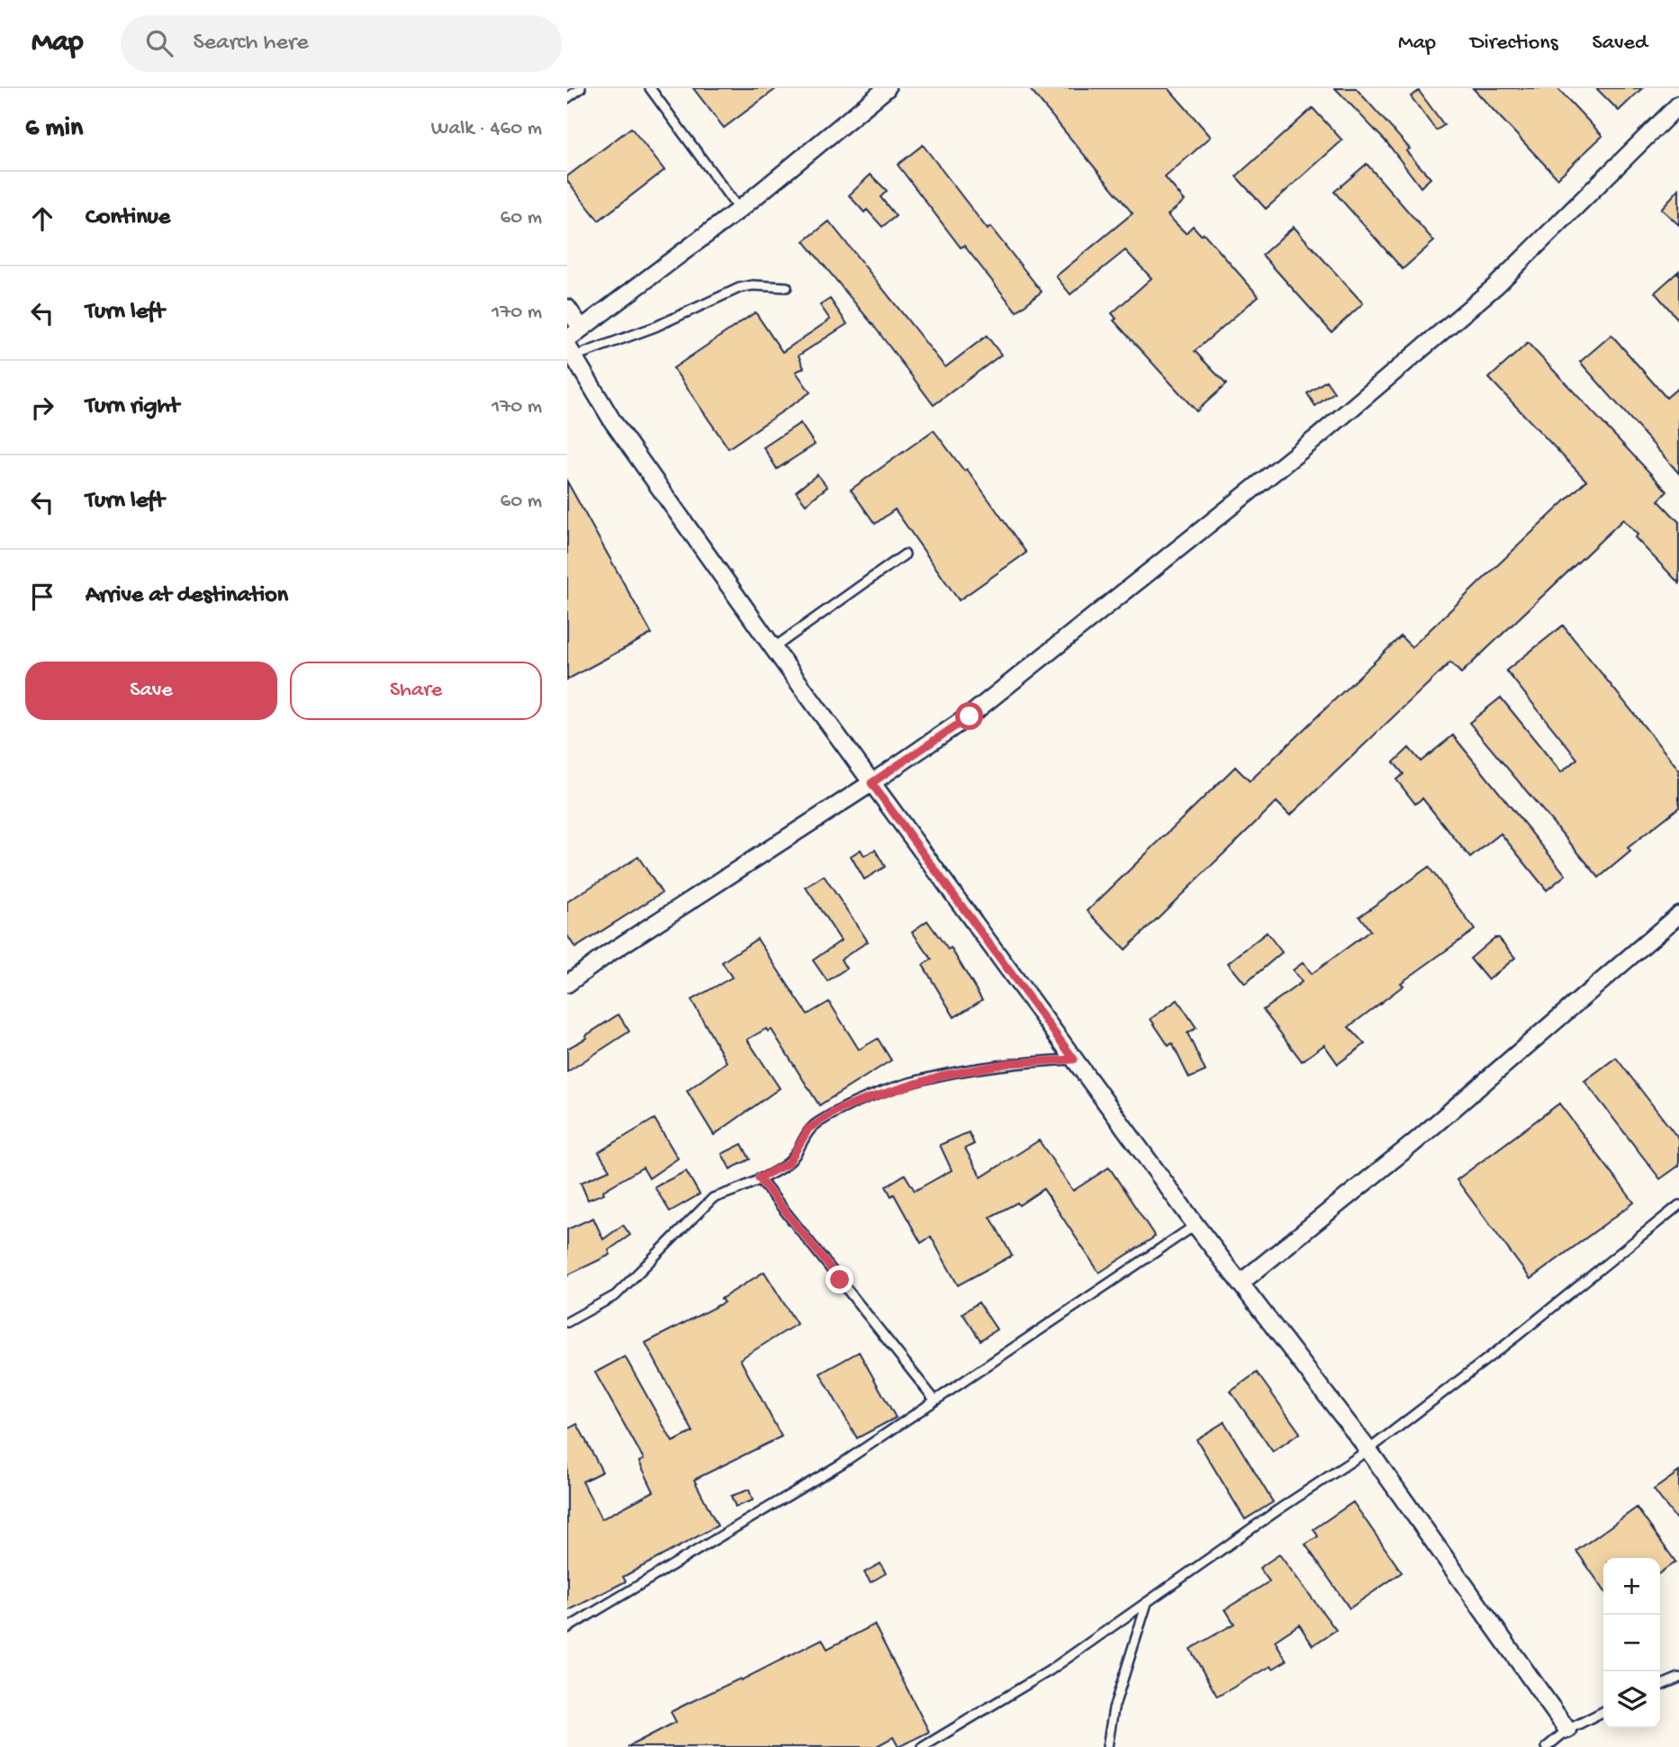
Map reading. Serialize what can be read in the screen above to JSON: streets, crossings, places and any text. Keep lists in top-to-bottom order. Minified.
{"page":{"header":"Map","search":"Search here","nav":["Map","Directions","Saved"],"heading":["6 min","Walk · 460 m"],"list":[["Continue","60 m"],["Turn left","170 m"],["Turn right","170 m"],["Turn left","60 m"],"Arrive at destination"],"buttons":["Save","Share"],"map_buttons":["+","−"]}}
